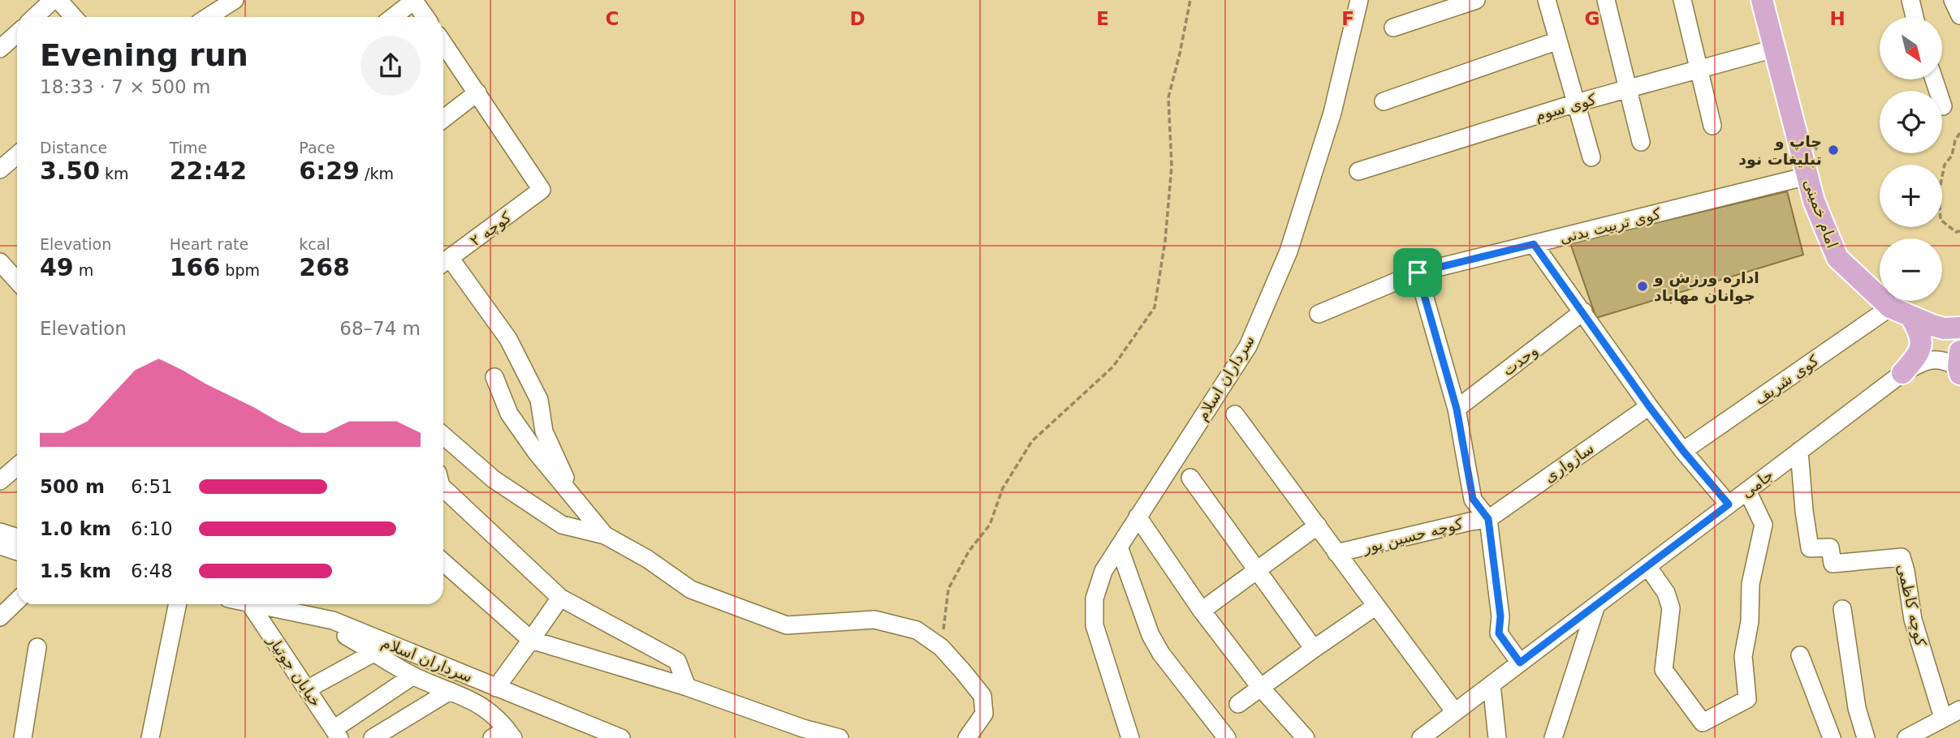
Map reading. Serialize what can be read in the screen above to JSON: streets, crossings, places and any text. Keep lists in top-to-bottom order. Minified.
{"streets":{"main road":["امام خمینی"],"street":["کوی سوم","کوی تربیت بدنی","کوچه ۲","وحدت","سرداران اسلام","کوی شریف","سازواری","جامی","کوچه حسین پور","کوچه کاظمی","خیابان جوتیار"]},"crossings":[["کوی سوم","امام خمینی"],["امام خمینی","کوی تربیت بدنی"],["امام خمینی","کوی شریف"],["سرداران اسلام","خیابان جوتیار"],["سازواری","کوچه حسین پور"],["جامی","کوچه حسین پور"],["جامی","کوچه کاظمی"]],"places":["چاپ و تبلیغات نود","اداره ورزش و جوانان مهاباد"],"north":"bottom right","page":{"map_buttons":["+","−"],"heading":["Evening run","18:33 · 7 × 500 m"],"stats":[["Distance","3.50 km"],["Time","22:42"],["Pace","6:29 /km"],["Elevation","49 m"],["Heart rate","166 bpm"],["kcal","268"]],"chart":["Elevation","68–74 m"],"list":[{"name":"500 m","note":"6:51"},{"name":"1.0 km","note":"6:10"},{"name":"1.5 km","note":"6:48"}]},"grid":{"columns":["C","D","E","F","G","H"]}}
